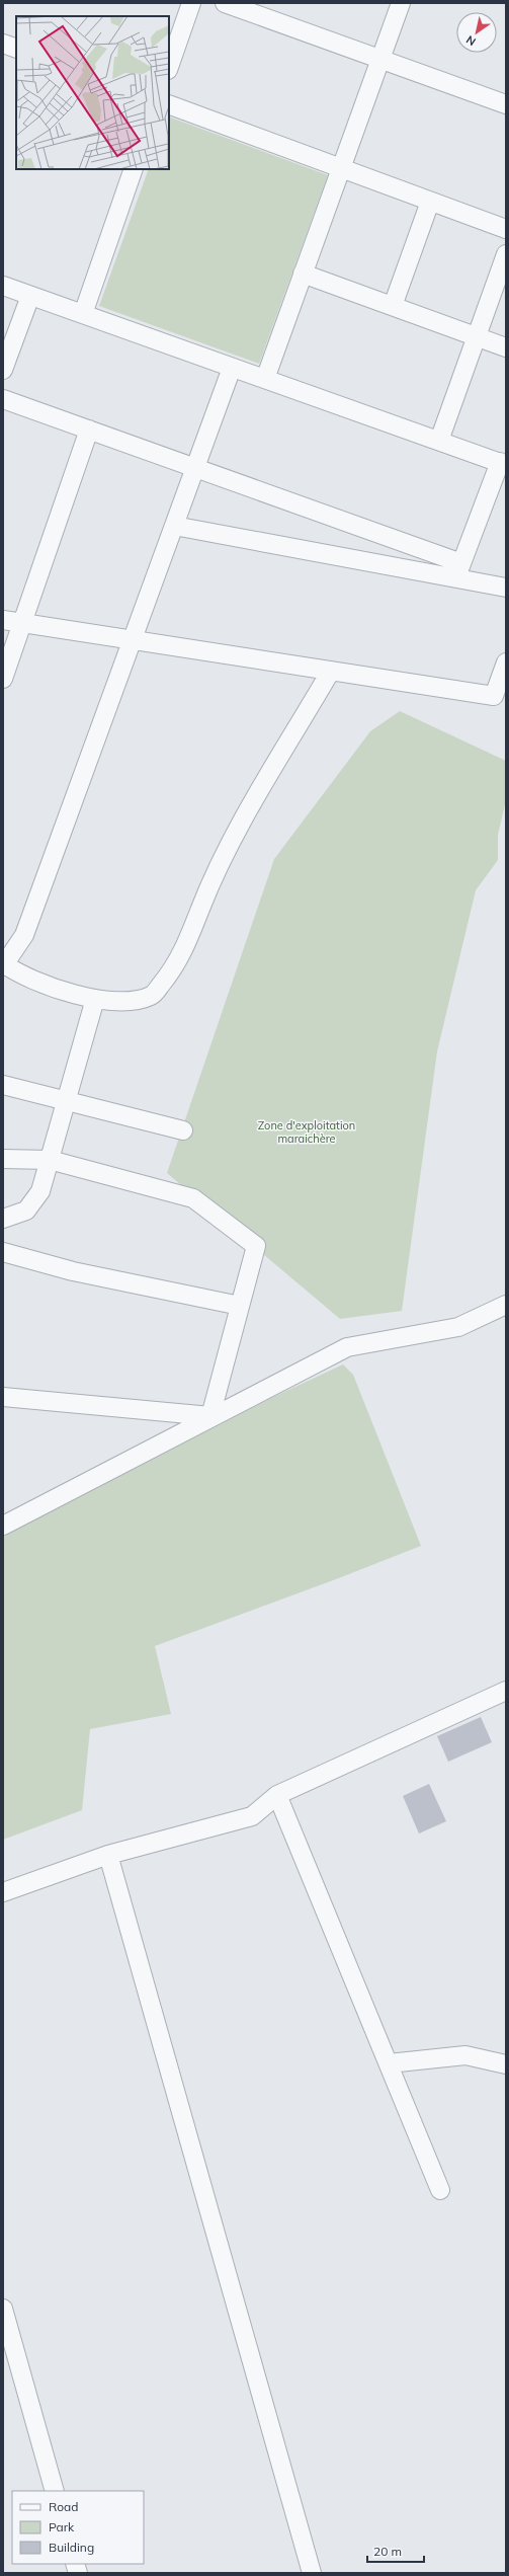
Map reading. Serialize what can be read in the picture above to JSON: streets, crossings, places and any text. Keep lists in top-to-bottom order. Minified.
{"parks":["Zone d'exploitation maraichère"],"legend":["Road","Park","Building"],"scale_bar":"20 m","north":"bottom left"}
